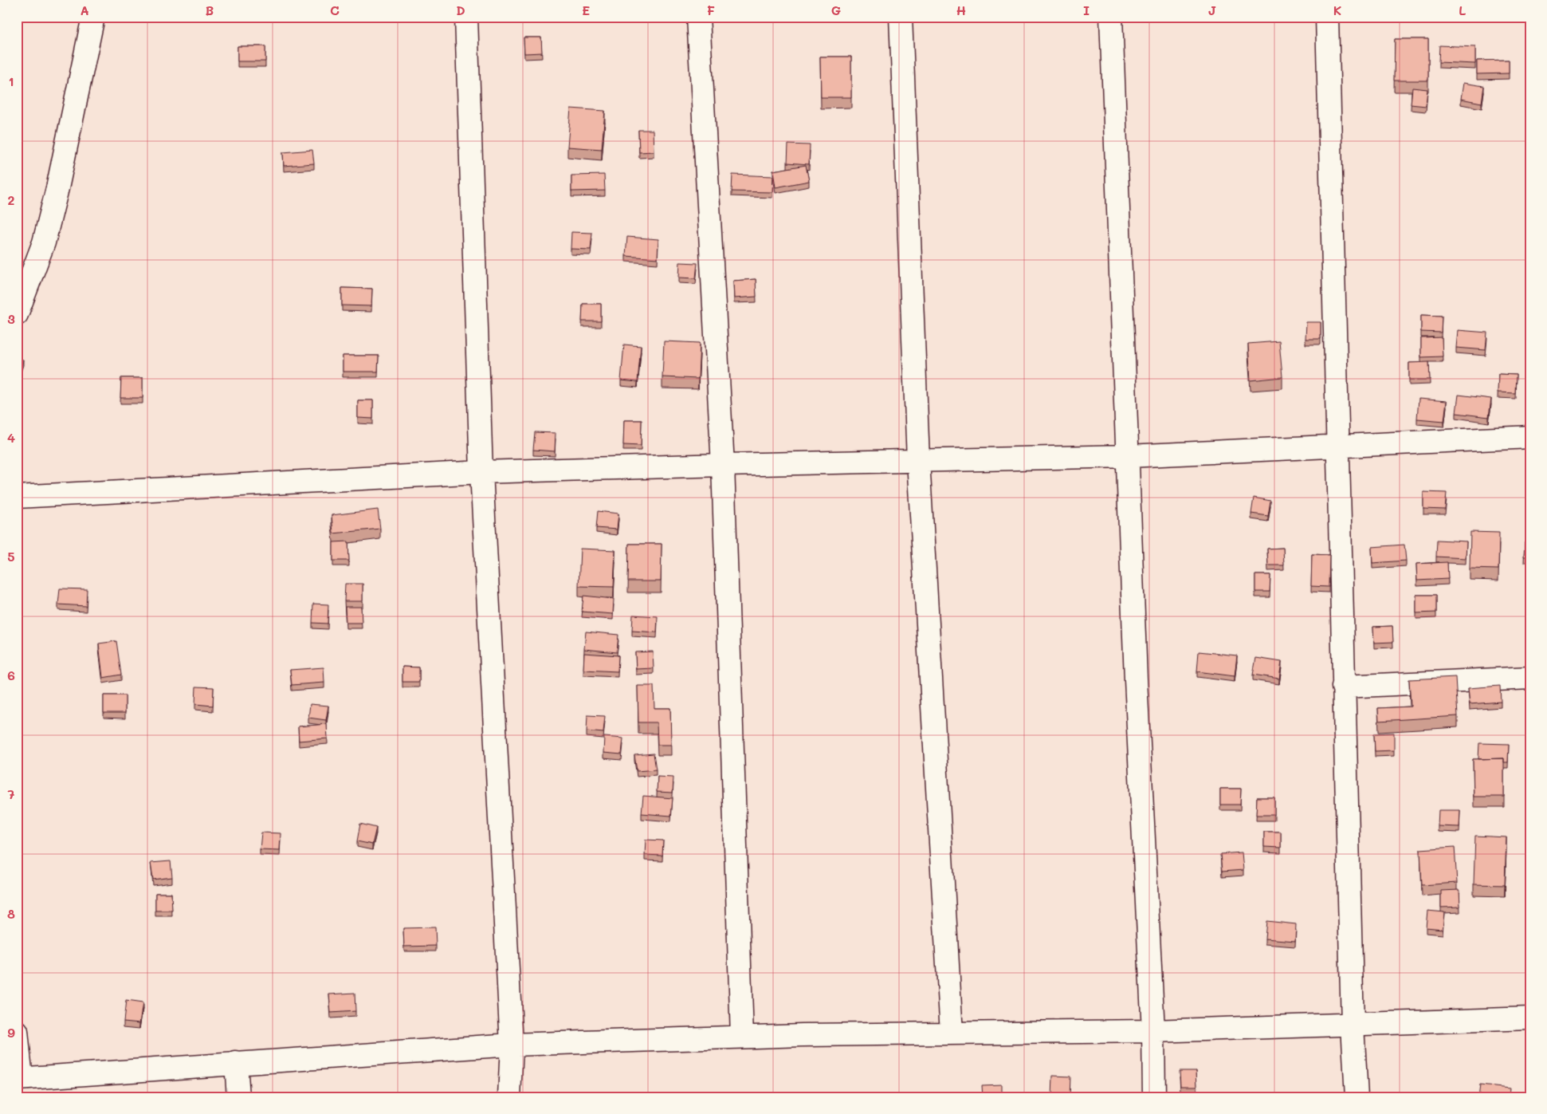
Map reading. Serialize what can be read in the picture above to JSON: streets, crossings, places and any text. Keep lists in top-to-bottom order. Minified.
{"grid":{"columns":["A","B","C","D","E","F","G","H","I","J","K","L"],"rows":["1","2","3","4","5","6","7","8","9"]}}
